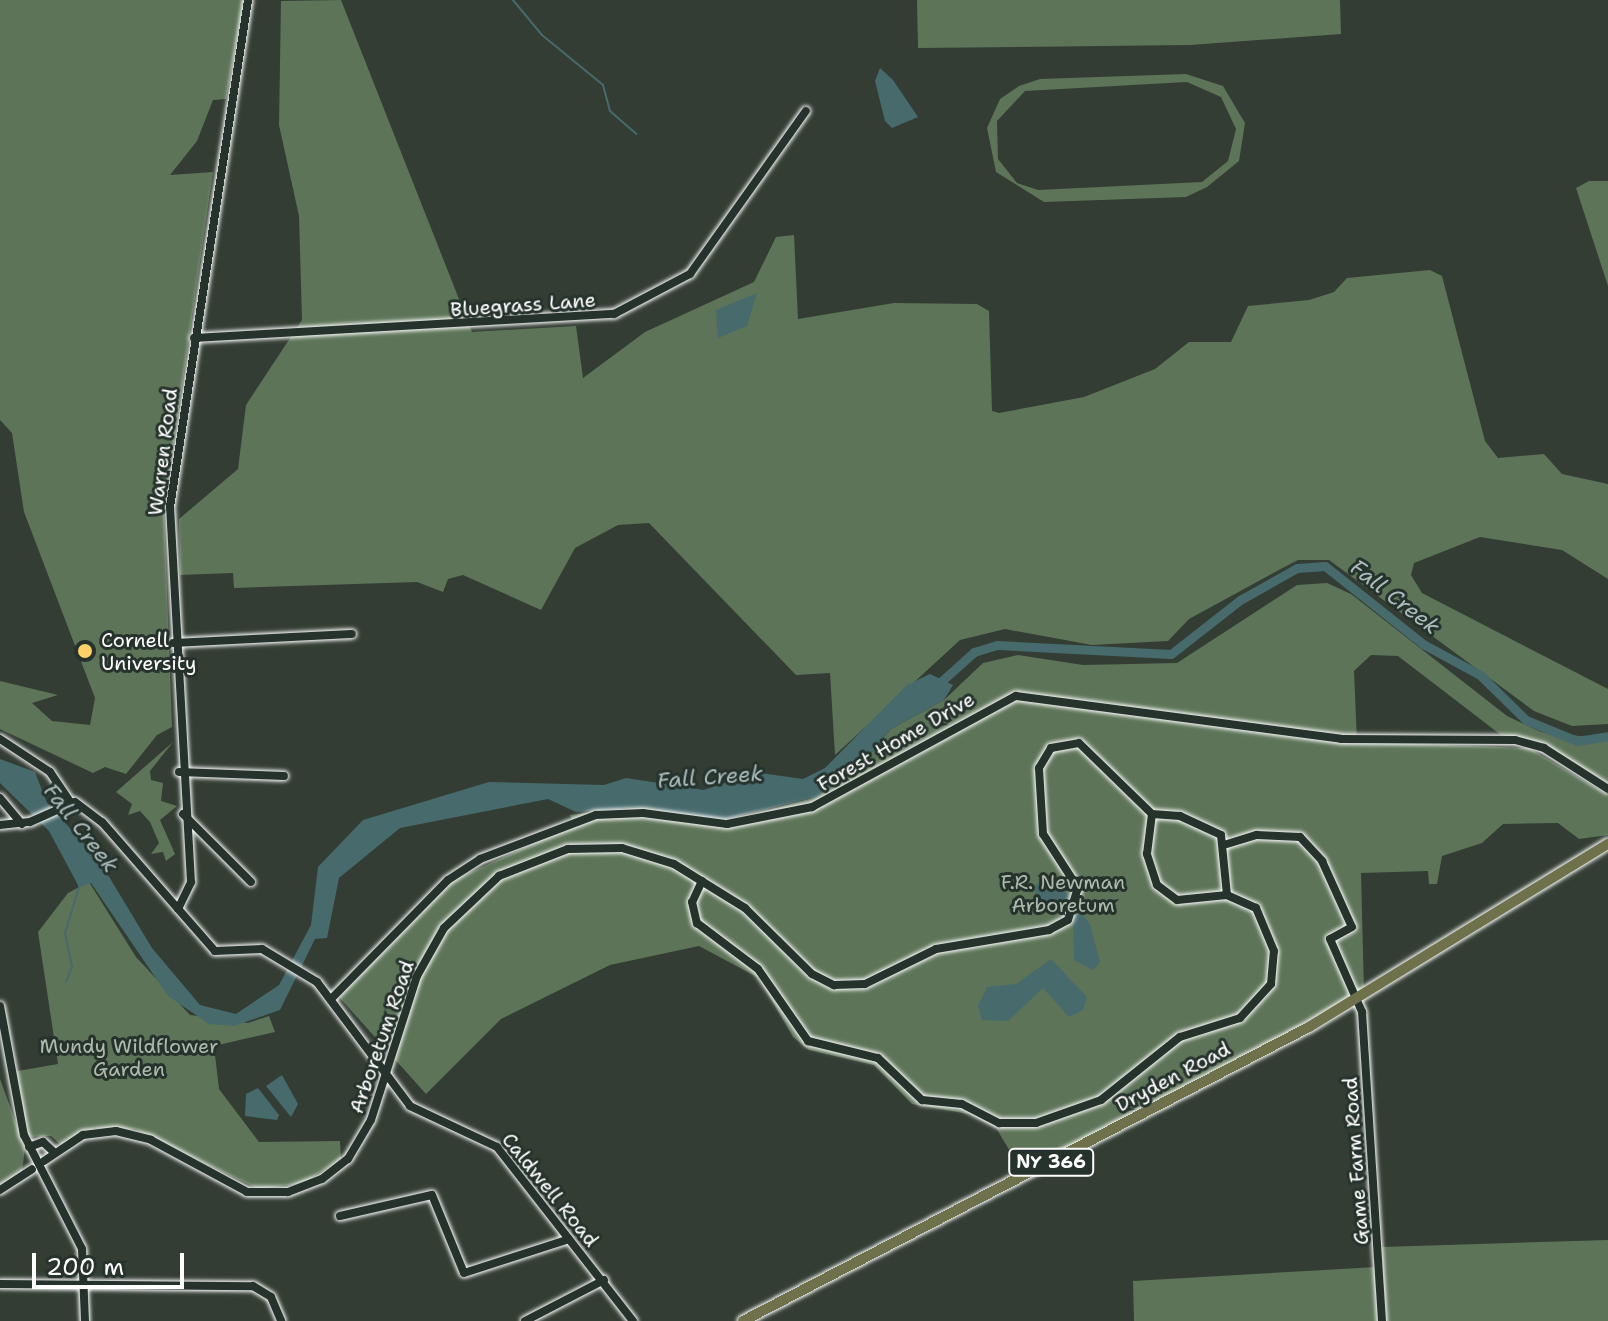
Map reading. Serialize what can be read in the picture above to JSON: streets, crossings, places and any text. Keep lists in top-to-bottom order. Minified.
{"streets":{"main road":["Dryden Road","NY 366"],"street":["Bluegrass Lane","Warren Road","Forest Home Drive","Arboretum Road","Game Farm Road","Caldwell Road"]},"crossings":[["Bluegrass Lane","Warren Road"],["Forest Home Drive","Caldwell Road"],["Arboretum Road","Game Farm Road"],["Arboretum Road","Caldwell Road"],["Dryden Road","Game Farm Road"]],"water":["Fall Creek"],"parks":["F.R. Newman Arboretum","Mundy Wildflower Garden"],"places":["Cornell University"],"scale_bar":"200 m"}
